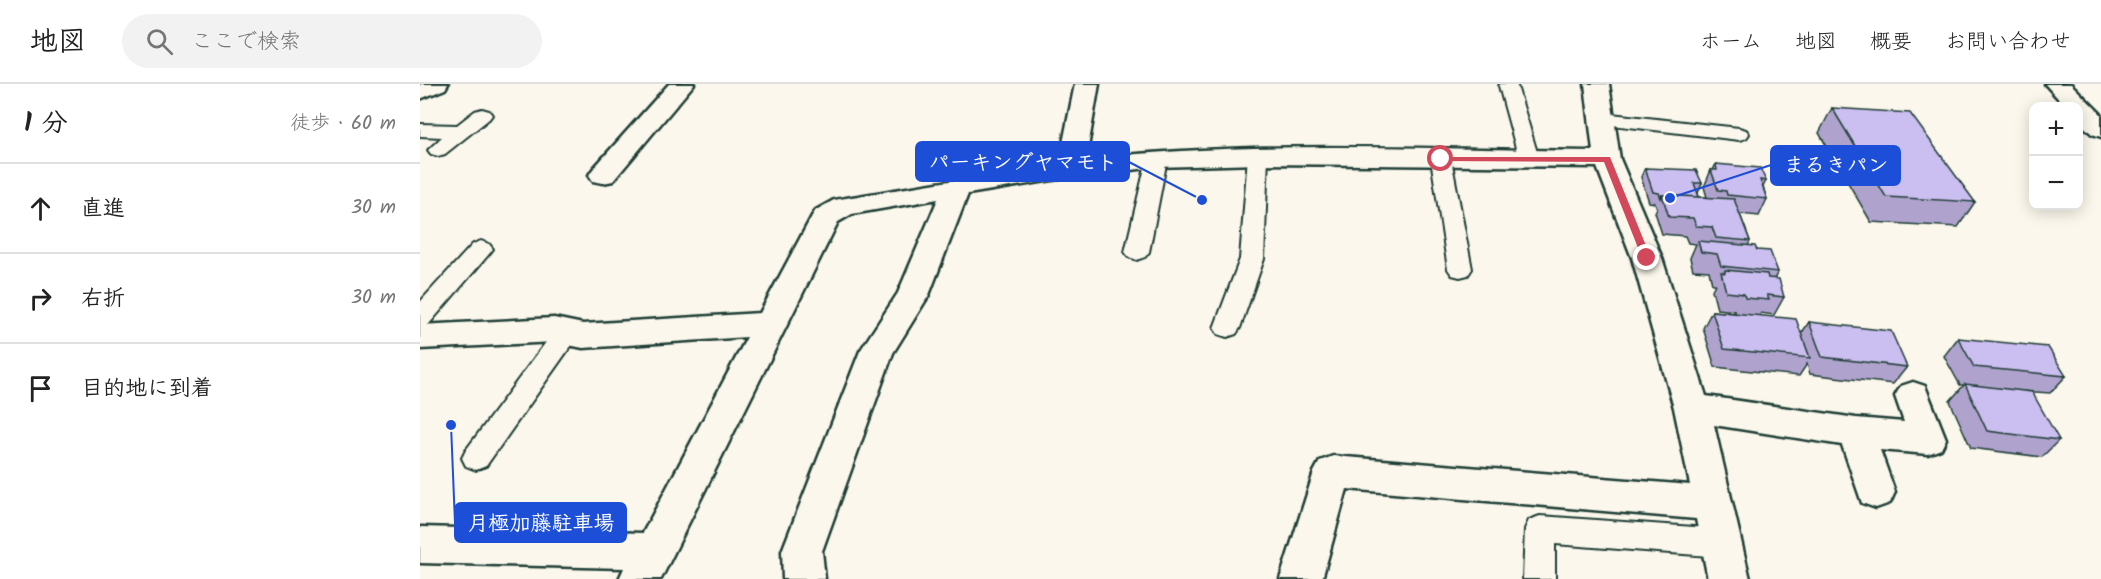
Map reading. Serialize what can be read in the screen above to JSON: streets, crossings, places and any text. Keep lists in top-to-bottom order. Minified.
{"places":["まるきパン","パーキングヤマモト","月極加藤駐車場"],"page":{"header":"地図","search":"ここで検索","nav":["ホーム","地図","概要","お問い合わせ"],"heading":["1 分","徒歩 · 60 m"],"map_buttons":["+","−"],"list":[["直進","30 m"],["右折","30 m"],"目的地に到着"]}}
